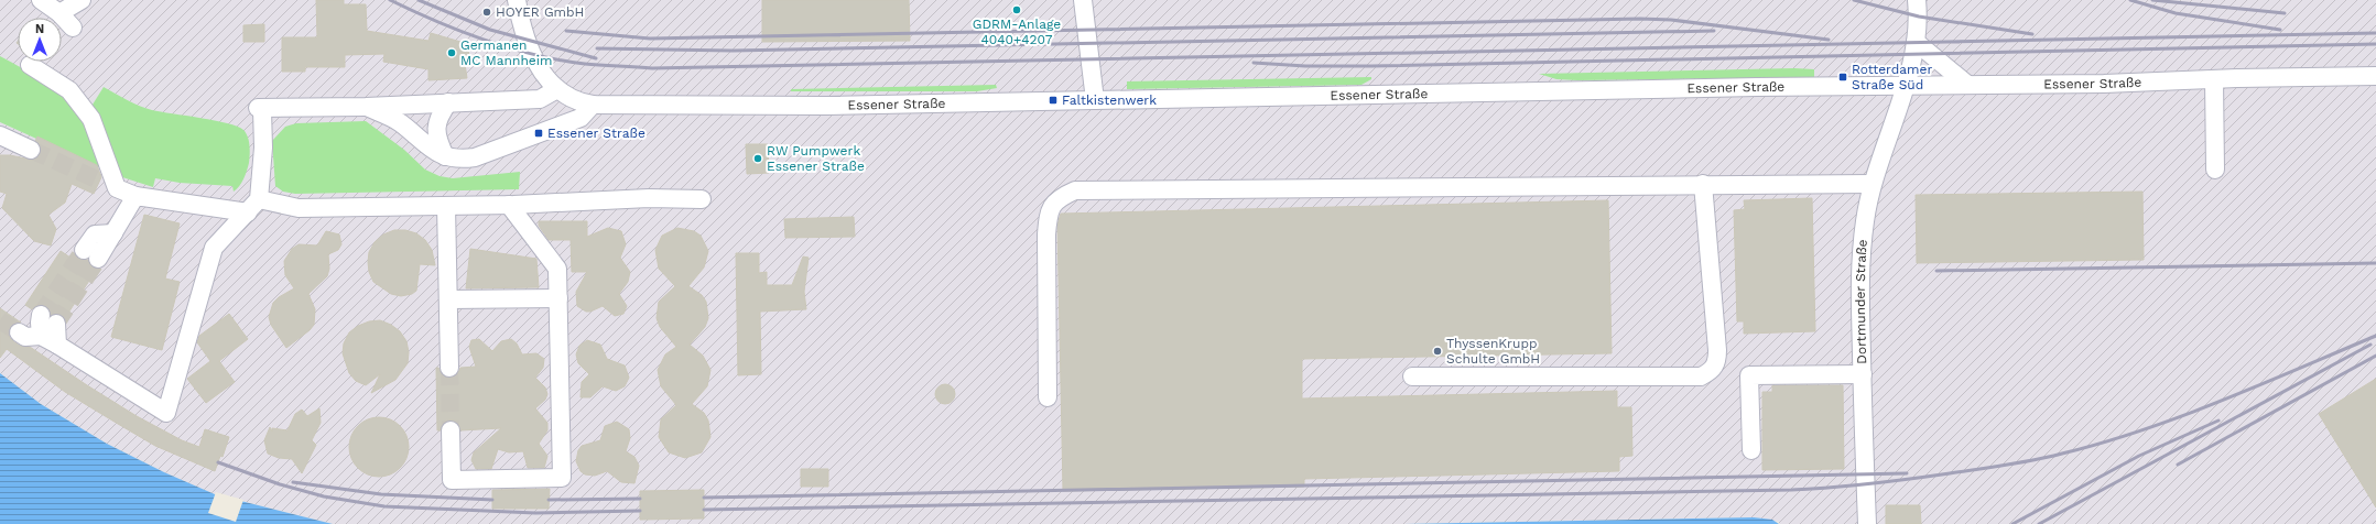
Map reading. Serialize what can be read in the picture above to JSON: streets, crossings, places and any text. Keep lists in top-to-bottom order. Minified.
{"streets":{"street":["Essener Straße","Dortmunder Straße"]},"crossings":[["Essener Straße","Dortmunder Straße"]],"places":{"other":["GDRM-Anlage 4040+4207","HOYER GmbH","Germanen MC Mannheim","RW Pumpwerk Essener Straße","ThyssenKrupp Schulte GmbH"],"transit":["Rotterdamer Straße Süd","Faltkistenwerk","Essener Straße"]},"north":"top"}
